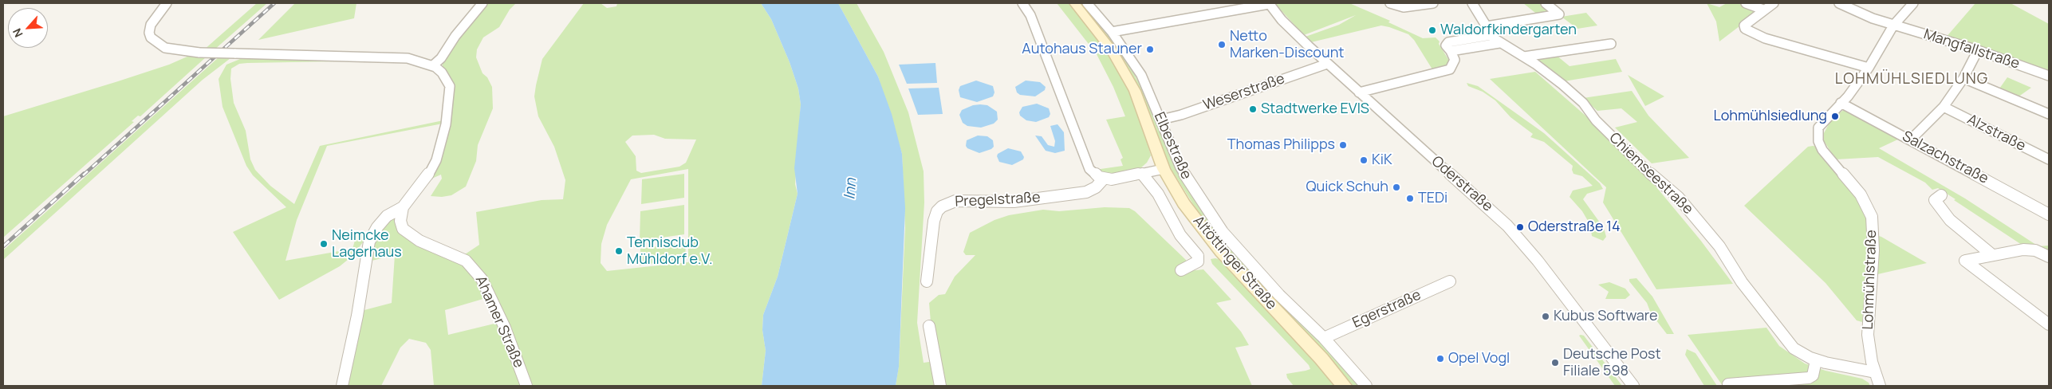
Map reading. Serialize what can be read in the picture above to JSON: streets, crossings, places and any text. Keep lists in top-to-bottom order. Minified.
{"streets":{"main road":["Altöttinger Straße"],"street":["Mangfallstraße","Weserstraße","Alzstraße","Elbestraße","Salzachstraße","Chiemseestraße","Oderstraße","Pregelstraße","Lohmühlstraße","Egerstraße","Ahamer Straße"]},"crossings":[["Weserstraße","Elbestraße"],["Weserstraße","Oderstraße"],["Elbestraße","Egerstraße"],["Salzachstraße","Lohmühlstraße"],["Chiemseestraße","Lohmühlstraße"]],"districts":["LOHMÜHLSIEDLUNG"],"water":["Inn"],"places":["Waldorfkindergarten","Netto Marken-Discount","Autohaus Stauner","Stadtwerke EVIS","Lohmühlsiedlung","Thomas Philipps","KiK","Quick Schuh","TEDi","Oderstraße 14","Neimcke Lagerhaus","Tennisclub Mühldorf e.V.","Kubus Software","Opel Vogl","Deutsche Post Filiale 598"],"north":"bottom left"}
